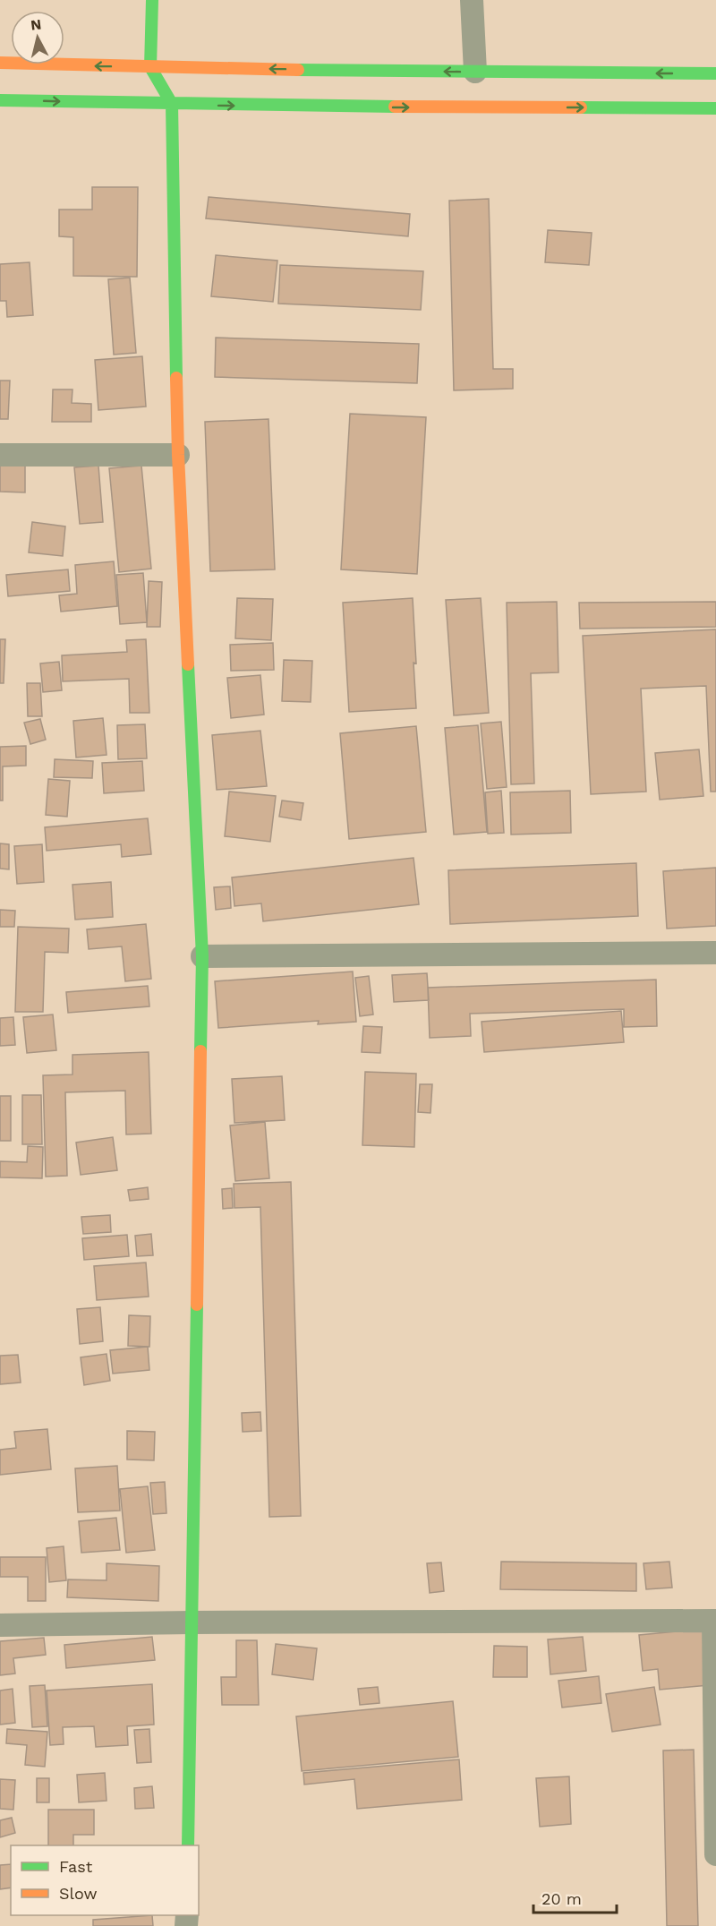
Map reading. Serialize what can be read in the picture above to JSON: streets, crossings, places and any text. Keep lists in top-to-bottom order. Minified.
{"legend":["Fast","Slow"],"scale_bar":"20 m","north":"top"}
